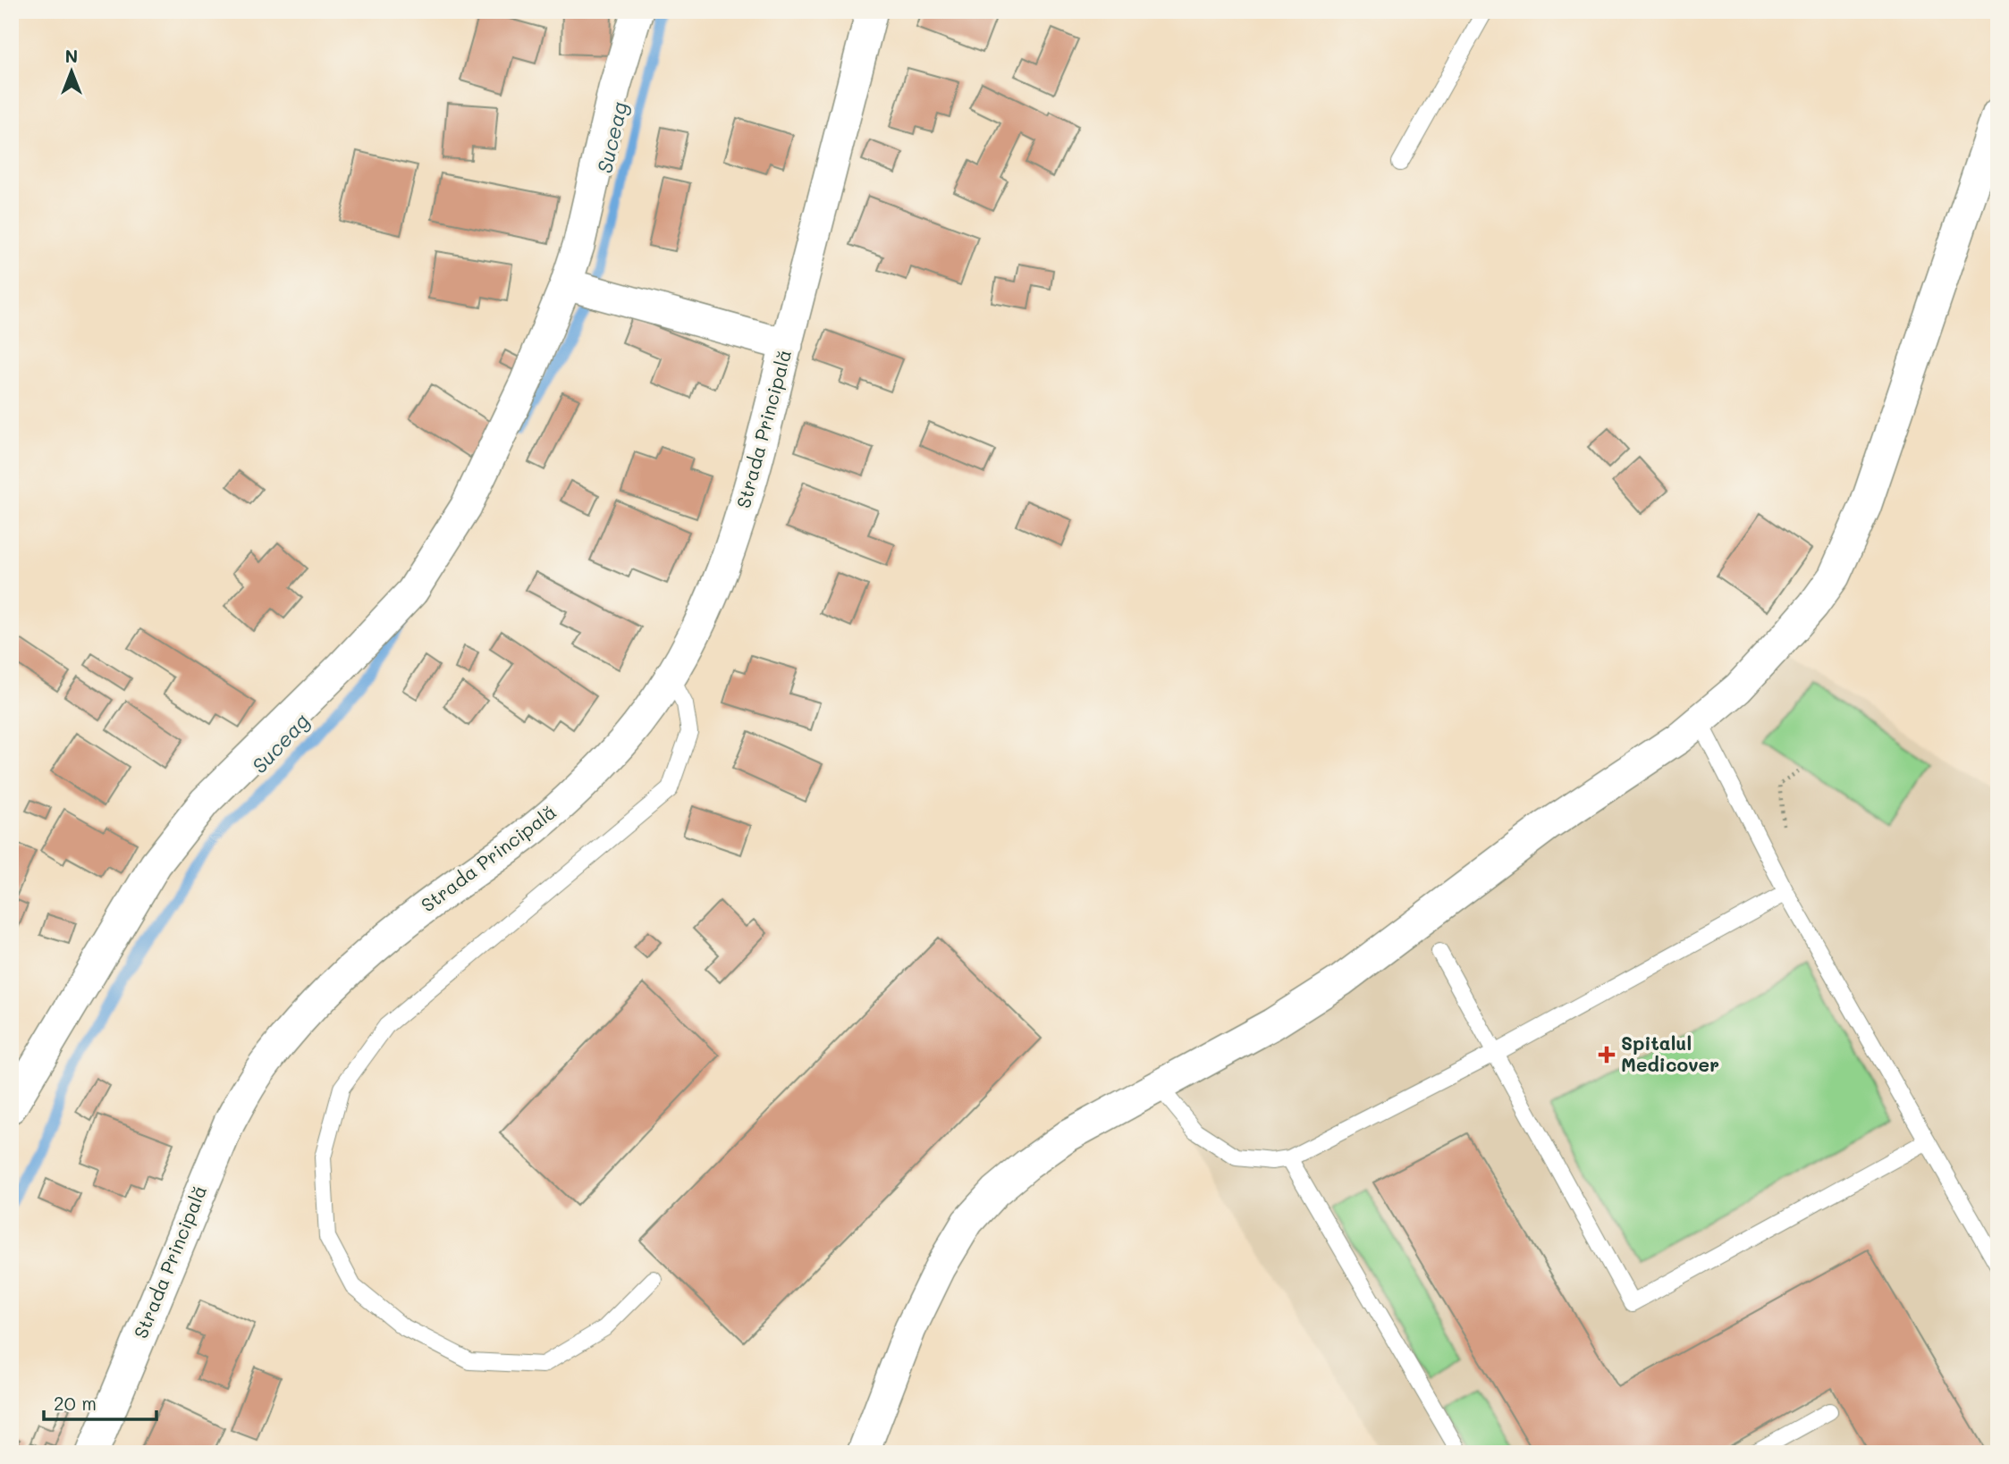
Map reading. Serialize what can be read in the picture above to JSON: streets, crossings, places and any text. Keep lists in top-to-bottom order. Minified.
{"streets":{"street":["Strada Principală"]},"water":["Suceag"],"places":{"health":["Spitalul Medicover"]},"scale_bar":"20 m","north":"top"}
